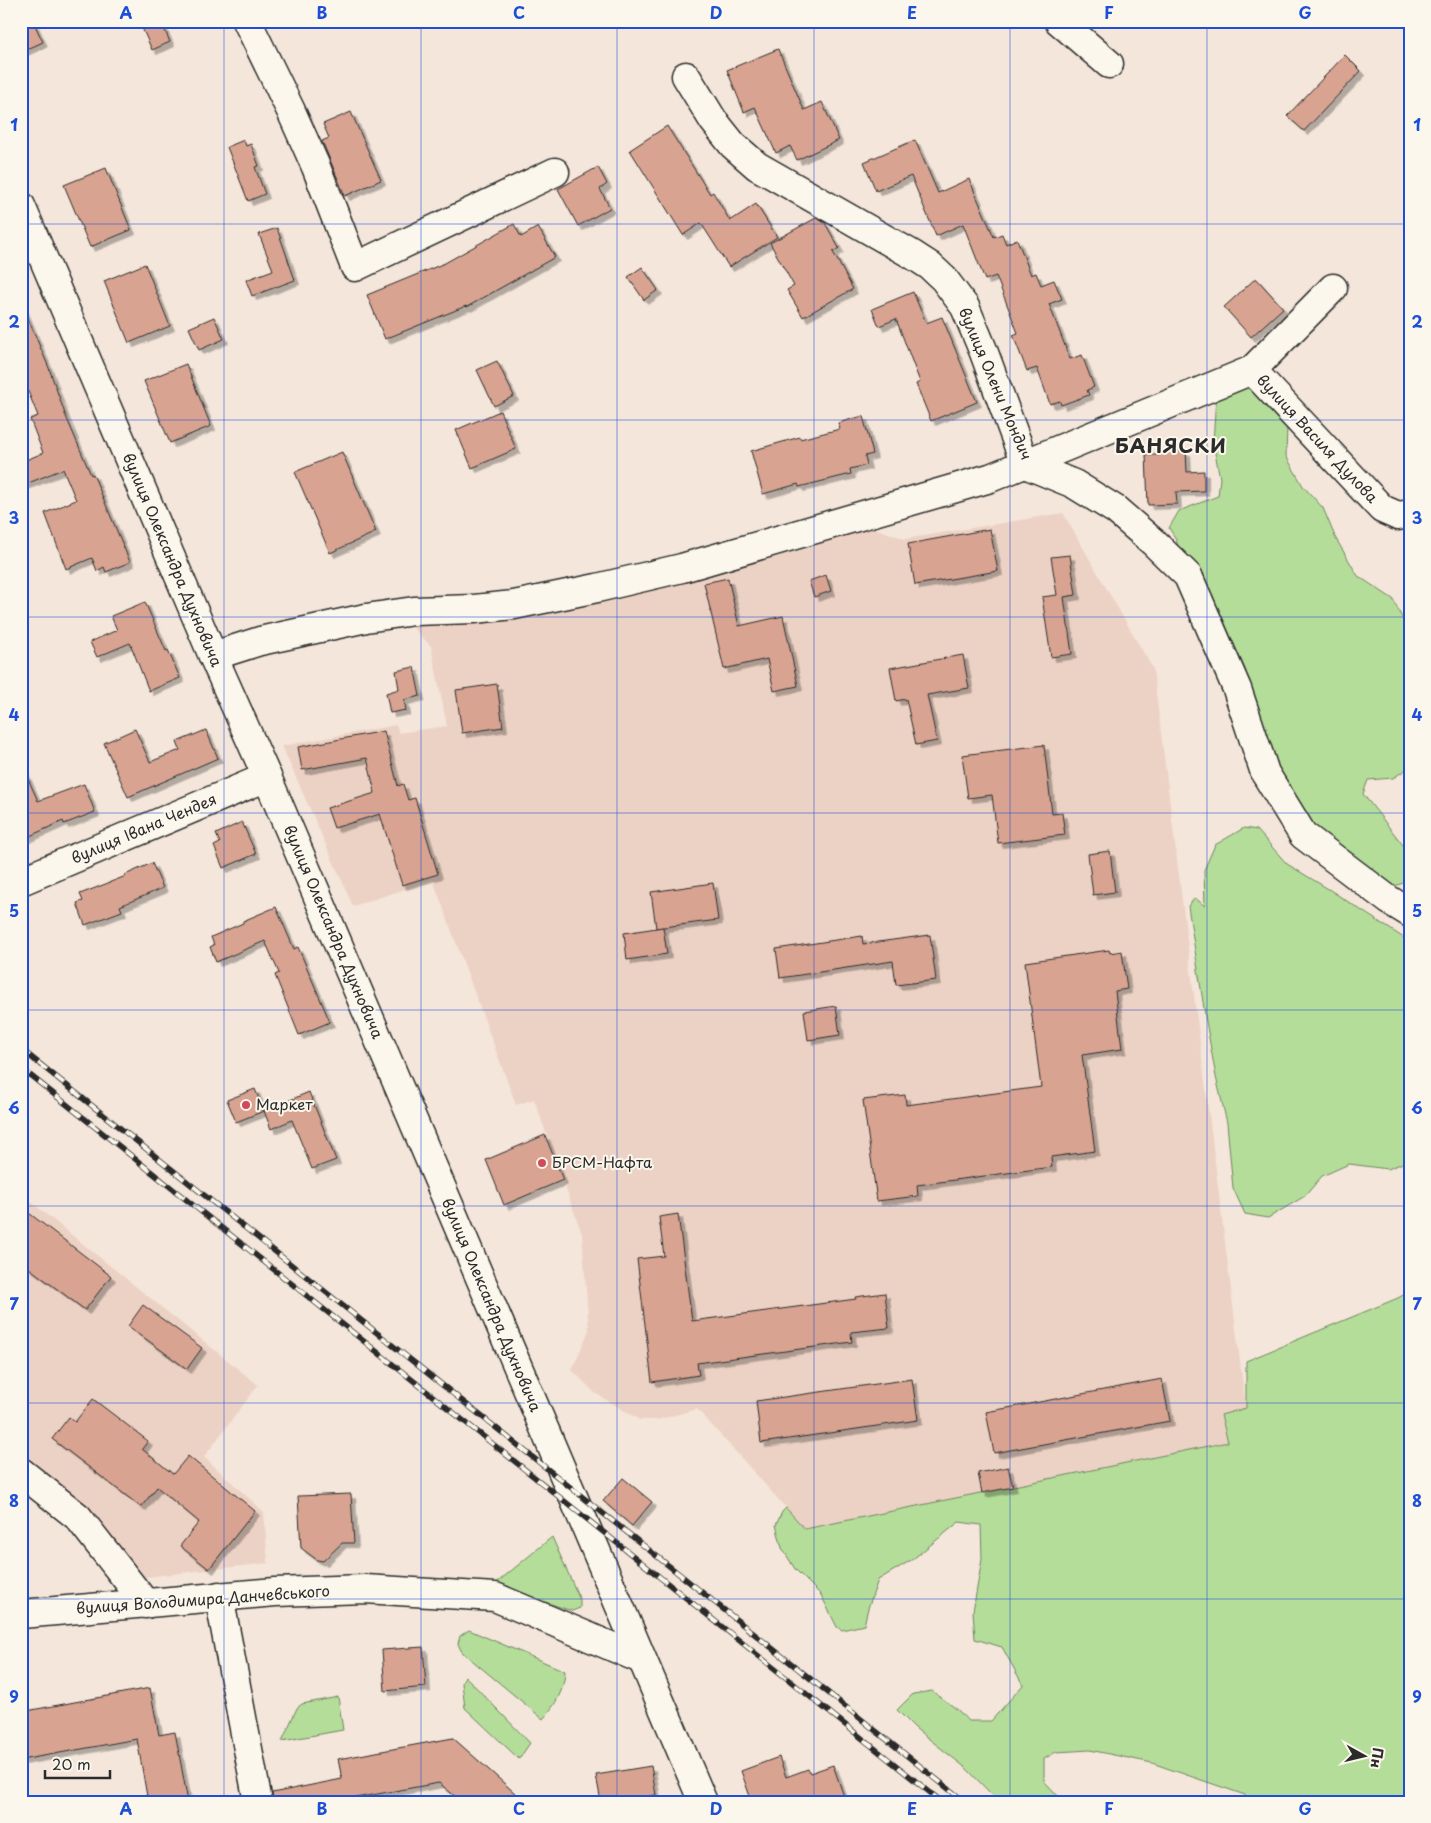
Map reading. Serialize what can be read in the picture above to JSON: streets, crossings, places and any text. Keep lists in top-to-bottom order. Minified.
{"streets":{"street":["вулиця Олени Мондич","вулиця Василя Дулова","вулиця Олександра Духновича","вулиця Івана Чендея","вулиця Володимира Данчевського"]},"crossings":[["вулиця Олександра Духновича","вулиця Івана Чендея"],["вулиця Олександра Духновича","вулиця Володимира Данчевського"]],"districts":["БАНЯСКИ"],"places":["Маркет","БРСМ-Нафта"],"scale_bar":"20 m","north":"right","grid":{"columns":["A","B","C","D","E","F","G"],"rows":["1","2","3","4","5","6","7","8","9"]}}
